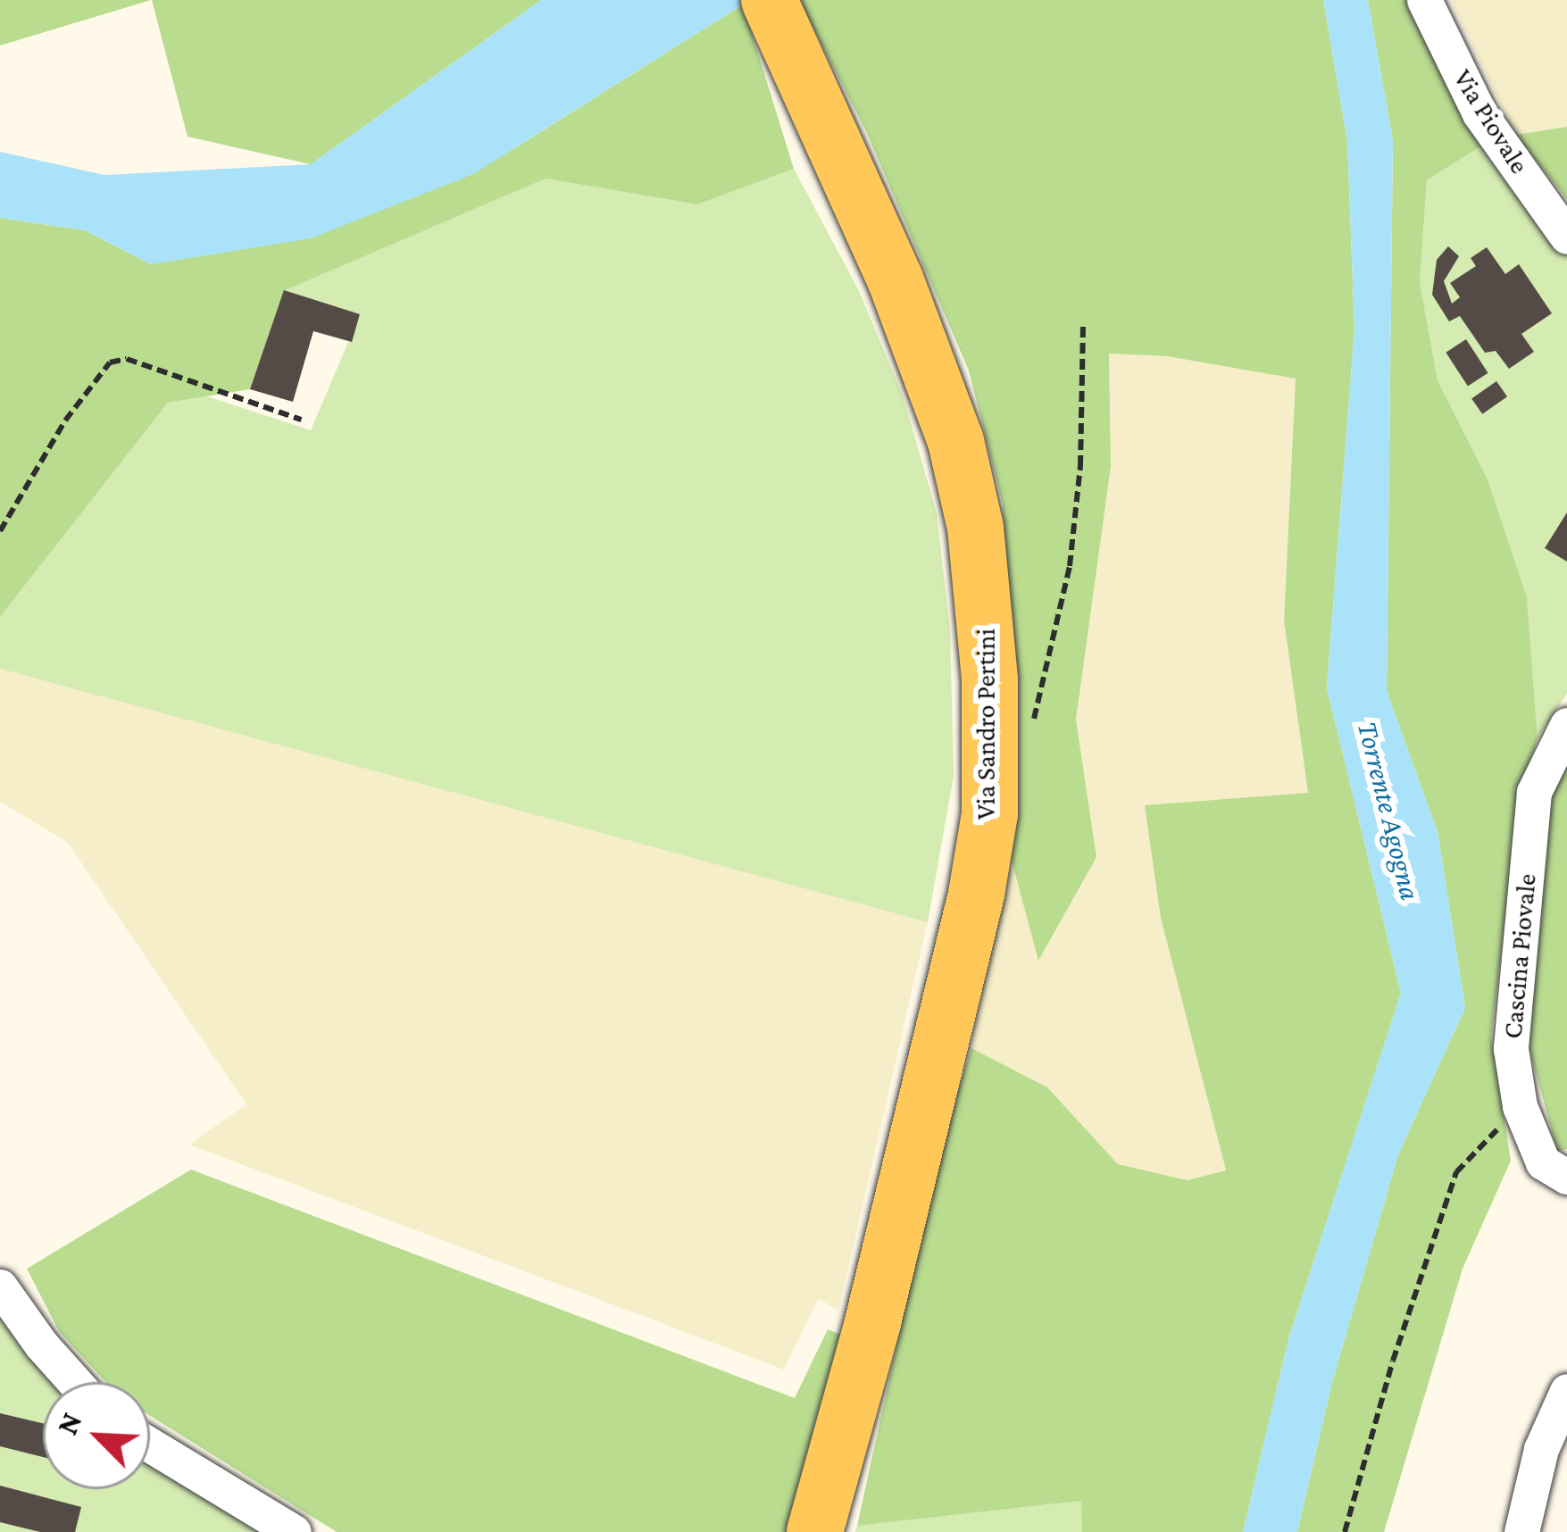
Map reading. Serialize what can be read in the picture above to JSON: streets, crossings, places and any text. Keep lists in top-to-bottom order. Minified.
{"streets":{"main road":["Via Sandro Pertini"],"street":["Via Piovale","Cascina Piovale"]},"water":["Torrente Agogna"],"north":"top left"}
